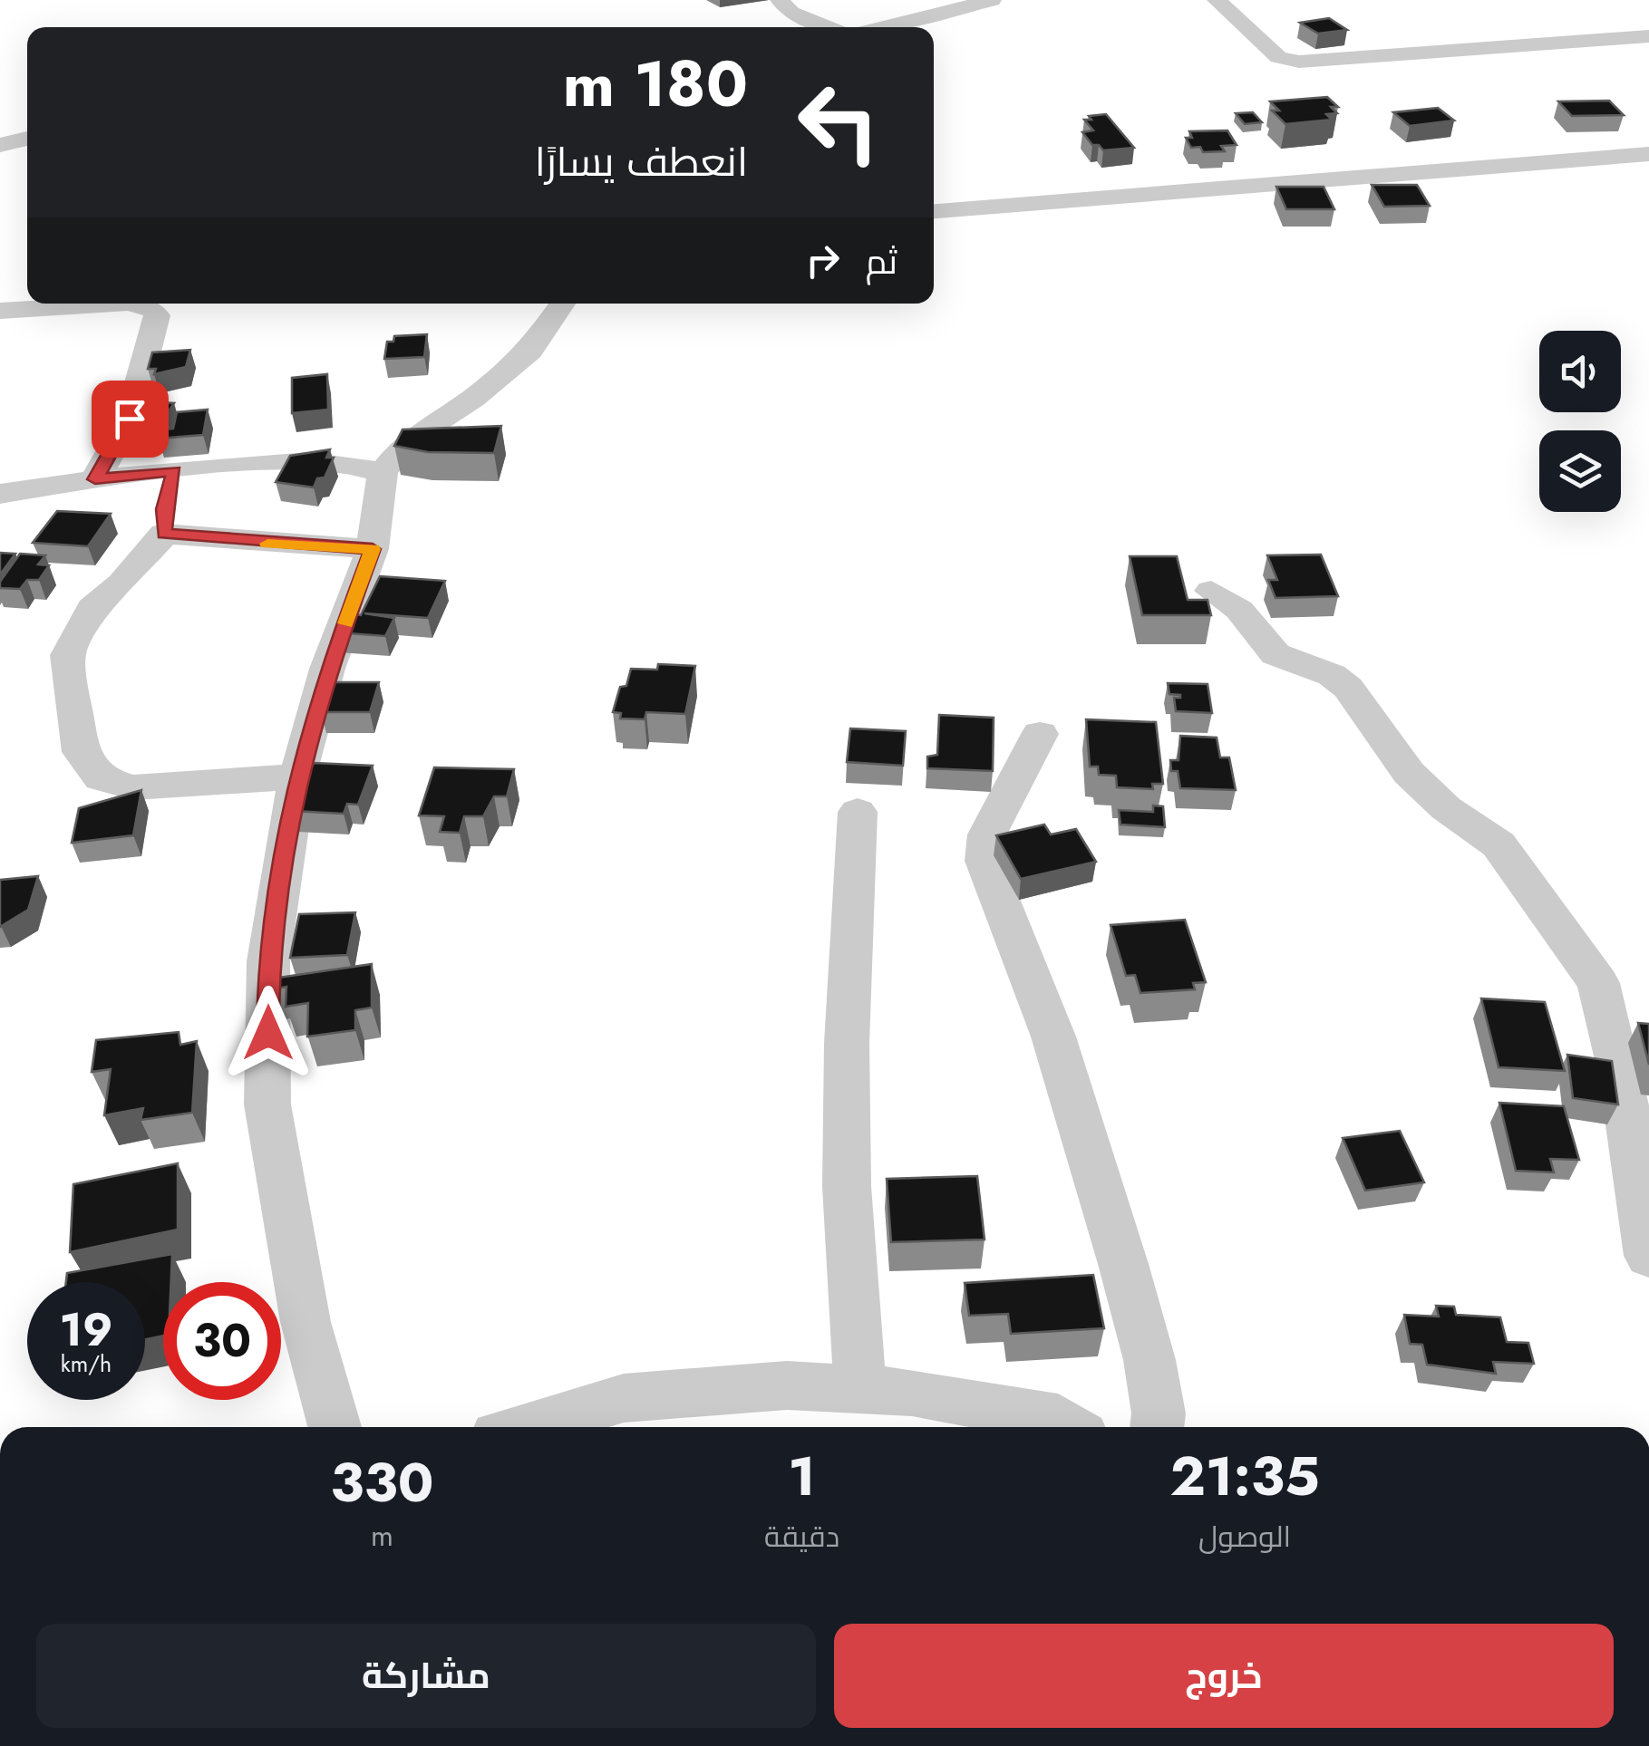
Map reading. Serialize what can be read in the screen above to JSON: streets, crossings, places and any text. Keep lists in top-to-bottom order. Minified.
{"page":{"turn":["180 m","انعطف يسارًا"],"then":"ثم","speed":"19 km/h","limit":"30","eta":["21:35","الوصول","1","دقيقة","330","m"],"buttons":["خروج","مشاركة"]}}
